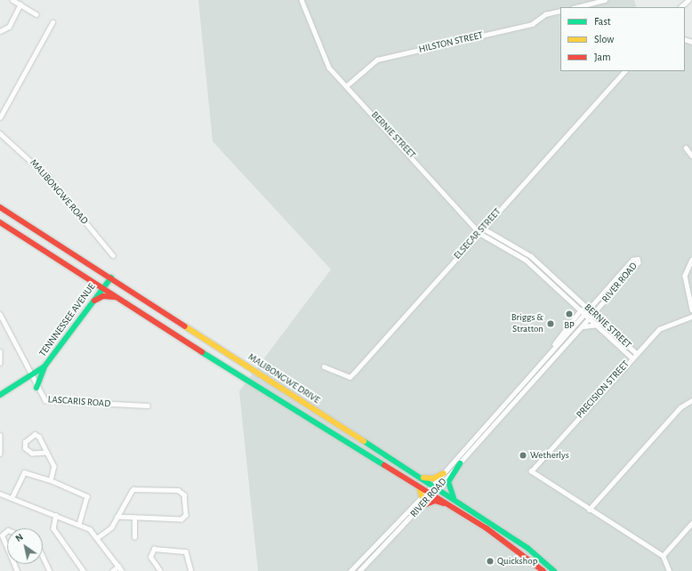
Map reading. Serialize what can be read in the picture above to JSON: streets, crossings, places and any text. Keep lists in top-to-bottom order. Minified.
{"streets":{"main road":["TENNNESSEE AVENUE","MALIBONGWE DRIVE"],"street":["HILSTON STREET","BERNIE STREET","MALIBONGWE ROAD","ELSECAR STREET","RIVER ROAD","PRECISION STREET","LASCARIS ROAD"]},"crossings":[["HILSTON STREET","BERNIE STREET"],["BERNIE STREET","ELSECAR STREET"],["BERNIE STREET","RIVER ROAD"],["BERNIE STREET","PRECISION STREET"],["RIVER ROAD","MALIBONGWE DRIVE"],["TENNNESSEE AVENUE","MALIBONGWE DRIVE"],["TENNNESSEE AVENUE","LASCARIS ROAD"]],"places":["BP","Briggs & Stratton","Wetherlys","Quickshop"],"legend":["Fast","Slow","Jam"],"north":"top left"}
